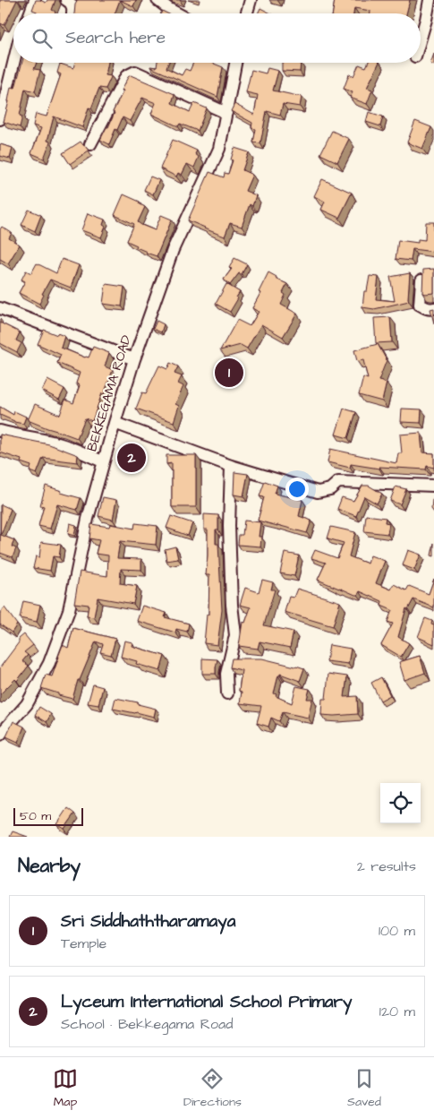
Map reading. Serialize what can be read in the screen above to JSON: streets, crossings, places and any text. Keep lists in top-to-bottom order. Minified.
{"streets":{"street":["BEKKEGAMA ROAD"]},"scale_bar":"50 m","page":{"search":"Search here","pins":["1","2"],"scale":"50 m","heading":["Nearby","2 results"],"list":[{"mark":"1","name":"Sri Siddhaththaramaya","note":"Temple","value":"100 m"},{"mark":"2","name":"Lyceum International School Primary","note":"School · Bekkegama Road","value":"120 m"}],"nav":["Map","Directions","Saved"]}}
